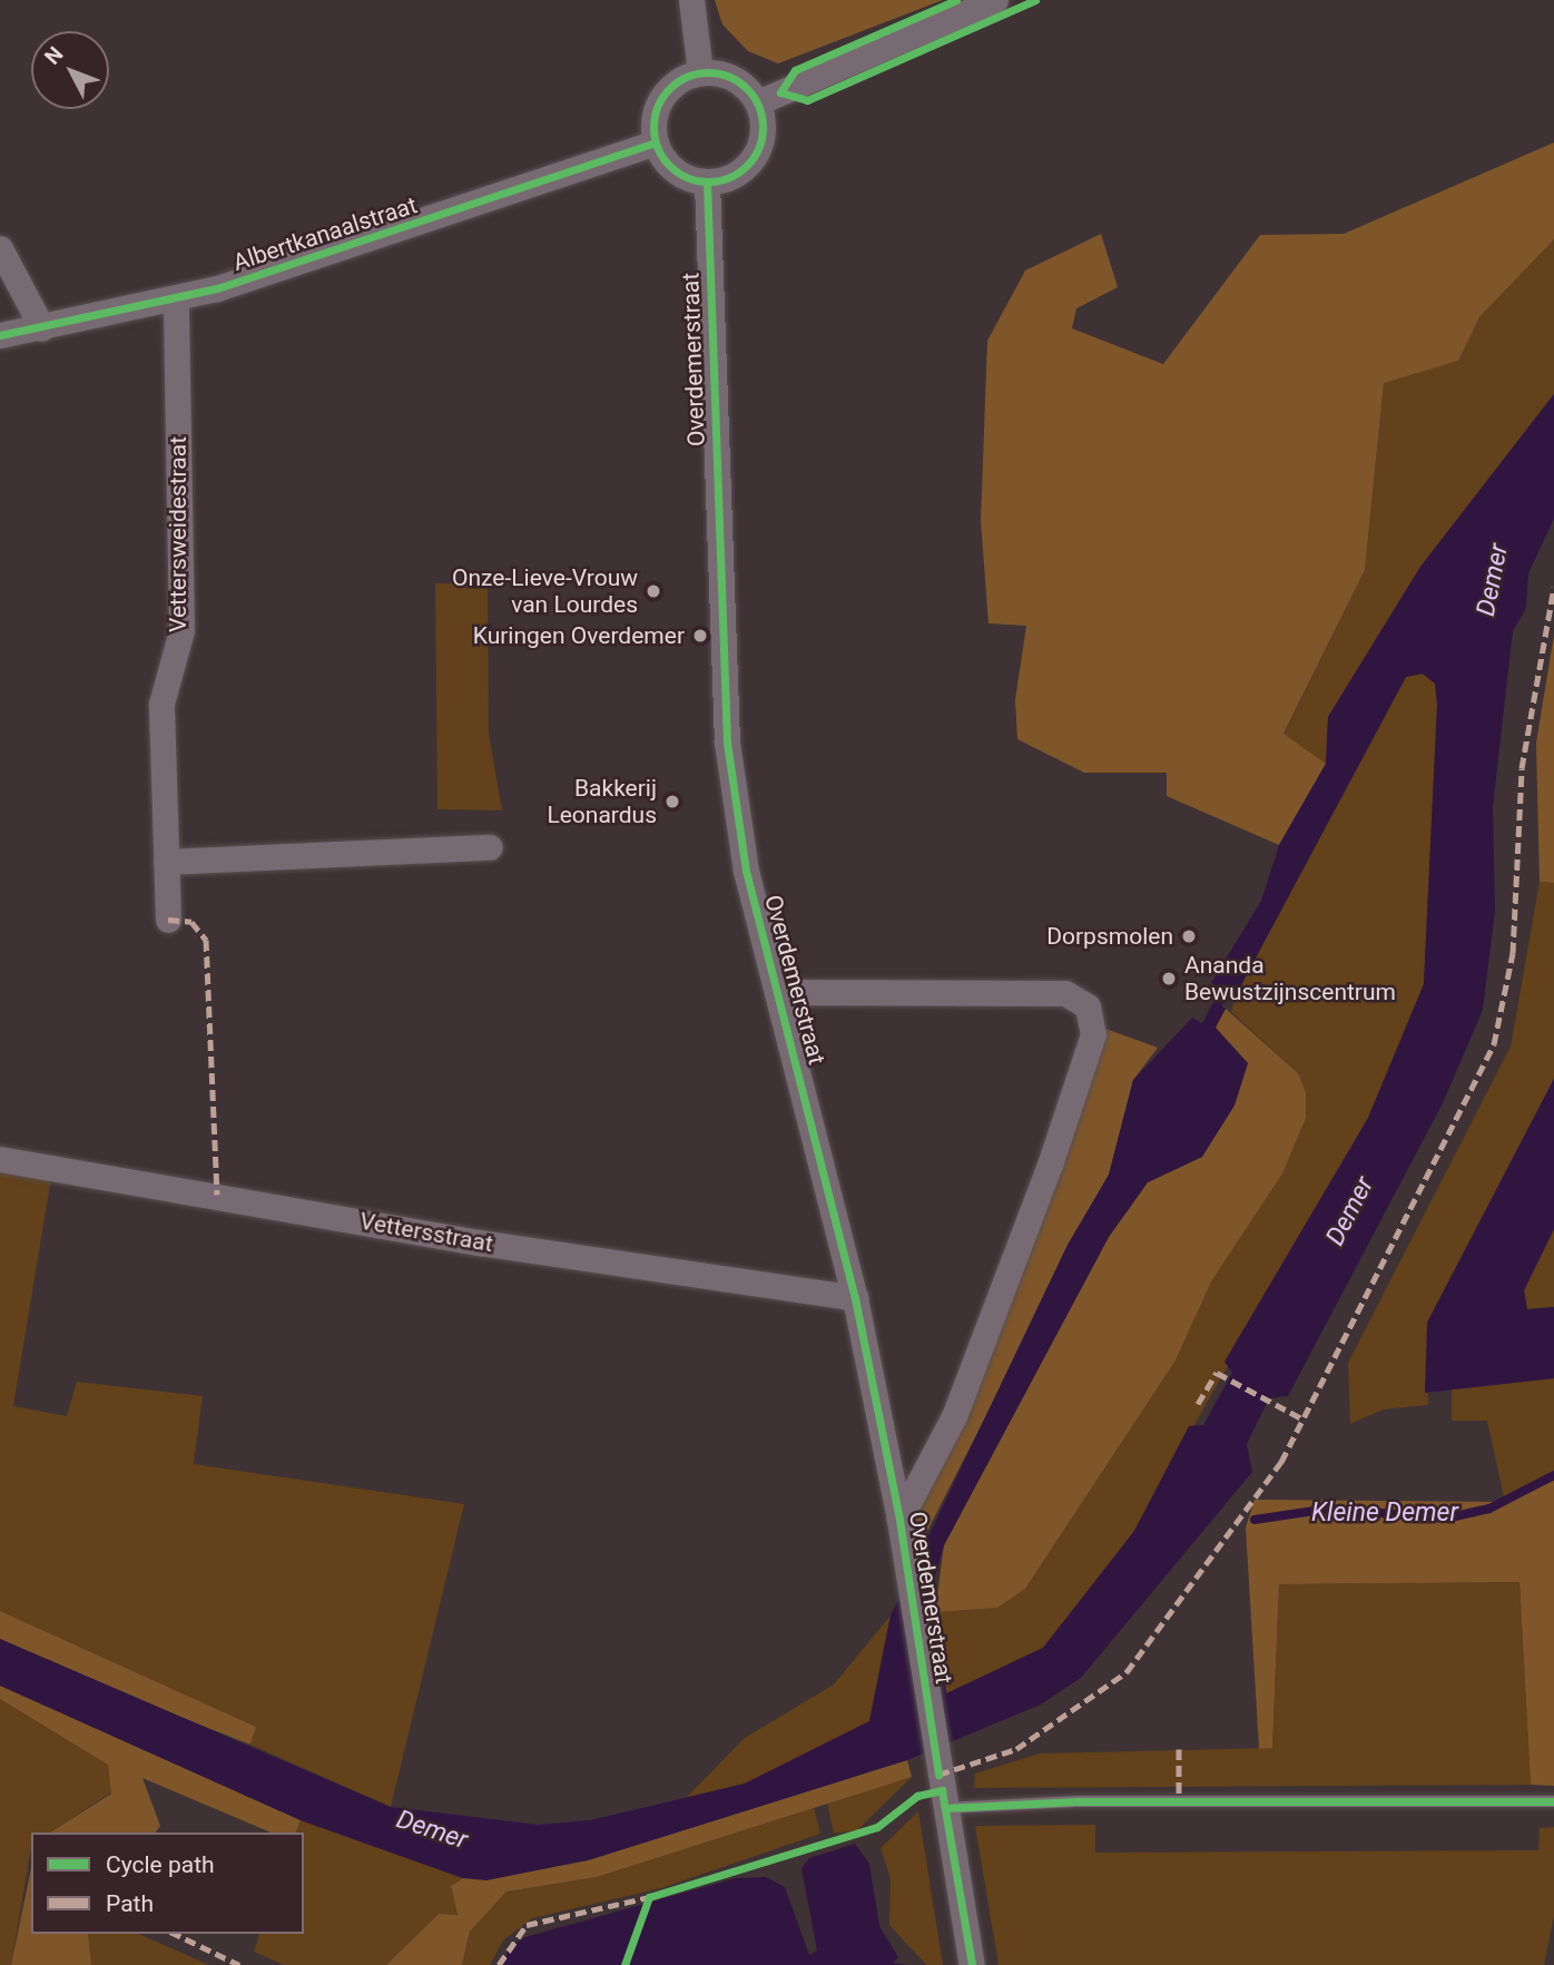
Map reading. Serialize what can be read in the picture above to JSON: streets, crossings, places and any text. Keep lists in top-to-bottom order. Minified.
{"streets":{"street":["Albertkanaalstraat","Overdemerstraat","Vettersweidestraat","Vettersstraat"]},"crossings":[["Albertkanaalstraat","Overdemerstraat"],["Albertkanaalstraat","Vettersweidestraat"],["Overdemerstraat","Vettersstraat"]],"water":["Demer","Kleine Demer"],"places":["Onze-Lieve-Vrouw van Lourdes","Kuringen Overdemer","Bakkerij Leonardus","Dorpsmolen","Ananda Bewustzijnscentrum"],"legend":["Cycle path","Path"],"north":"top left"}
